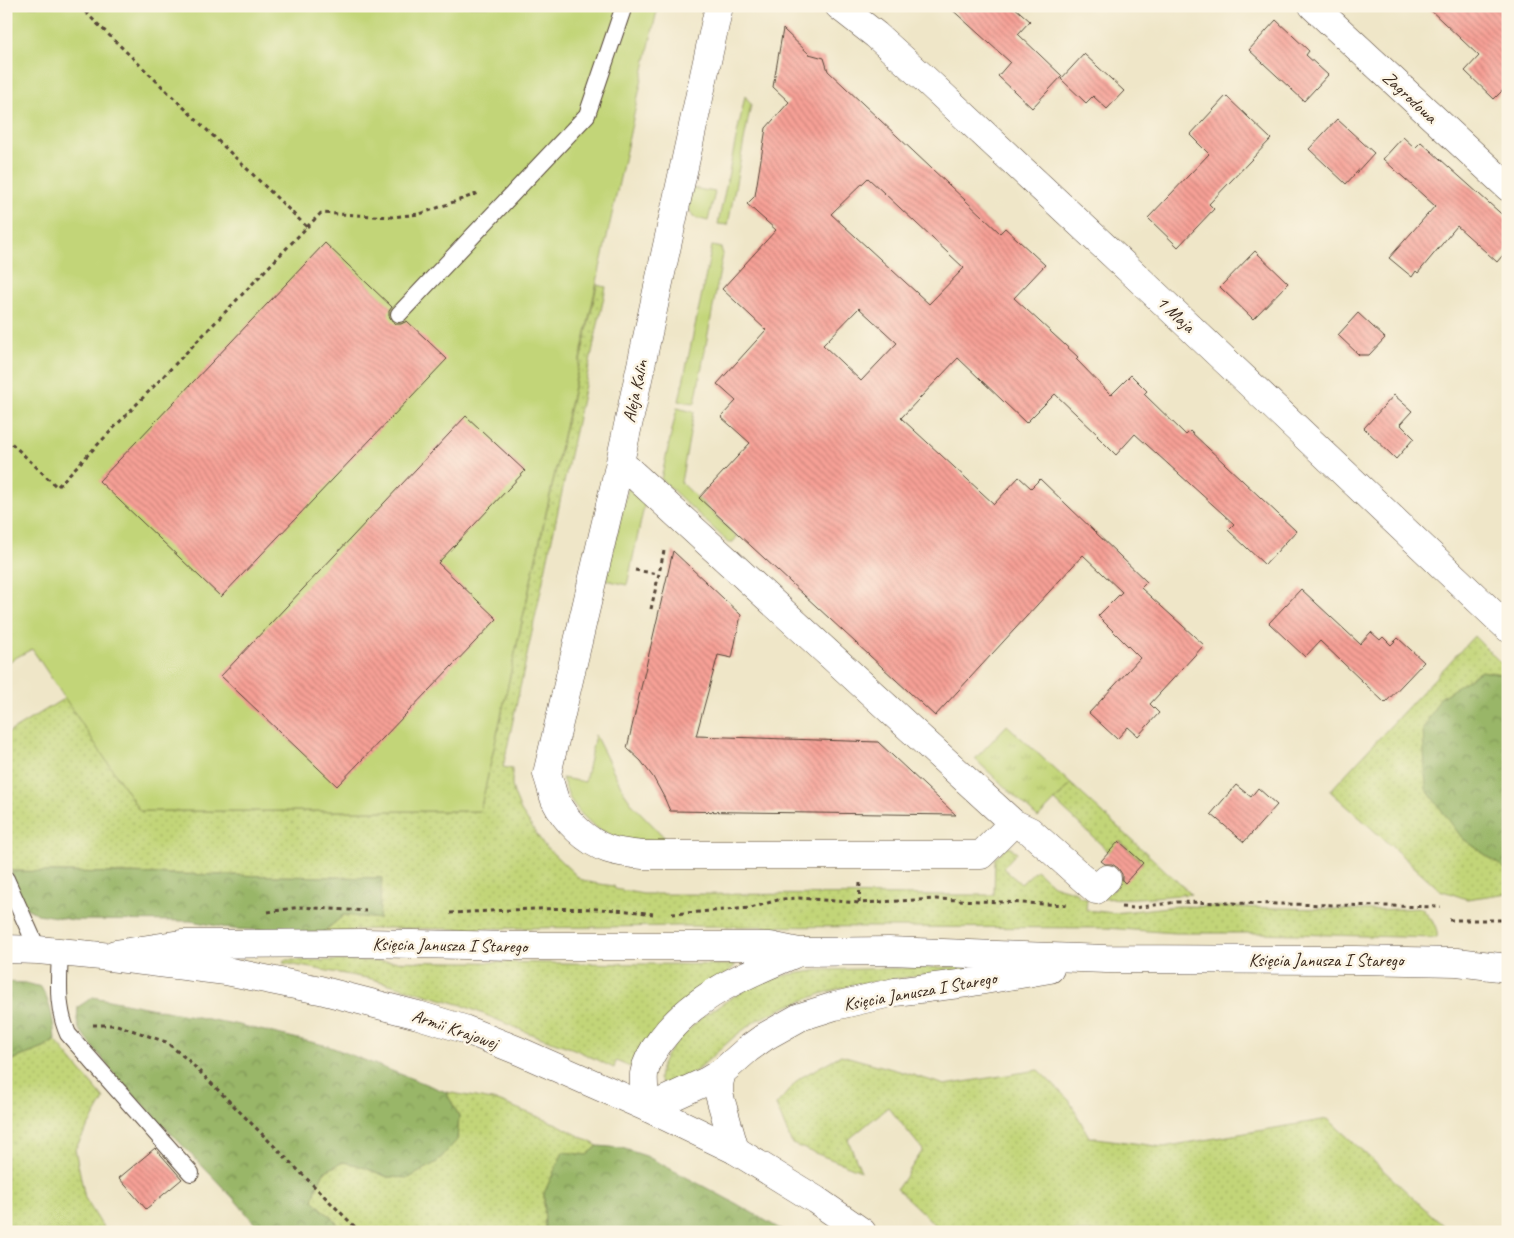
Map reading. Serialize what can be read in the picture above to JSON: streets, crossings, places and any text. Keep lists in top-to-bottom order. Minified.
{"streets":{"street":["Zagrodowa","1 Maja","Aleja Kalin","Księcia Janusza I Starego","Armii Krajowej"]},"crossings":[["Księcia Janusza I Starego","Armii Krajowej"]]}
